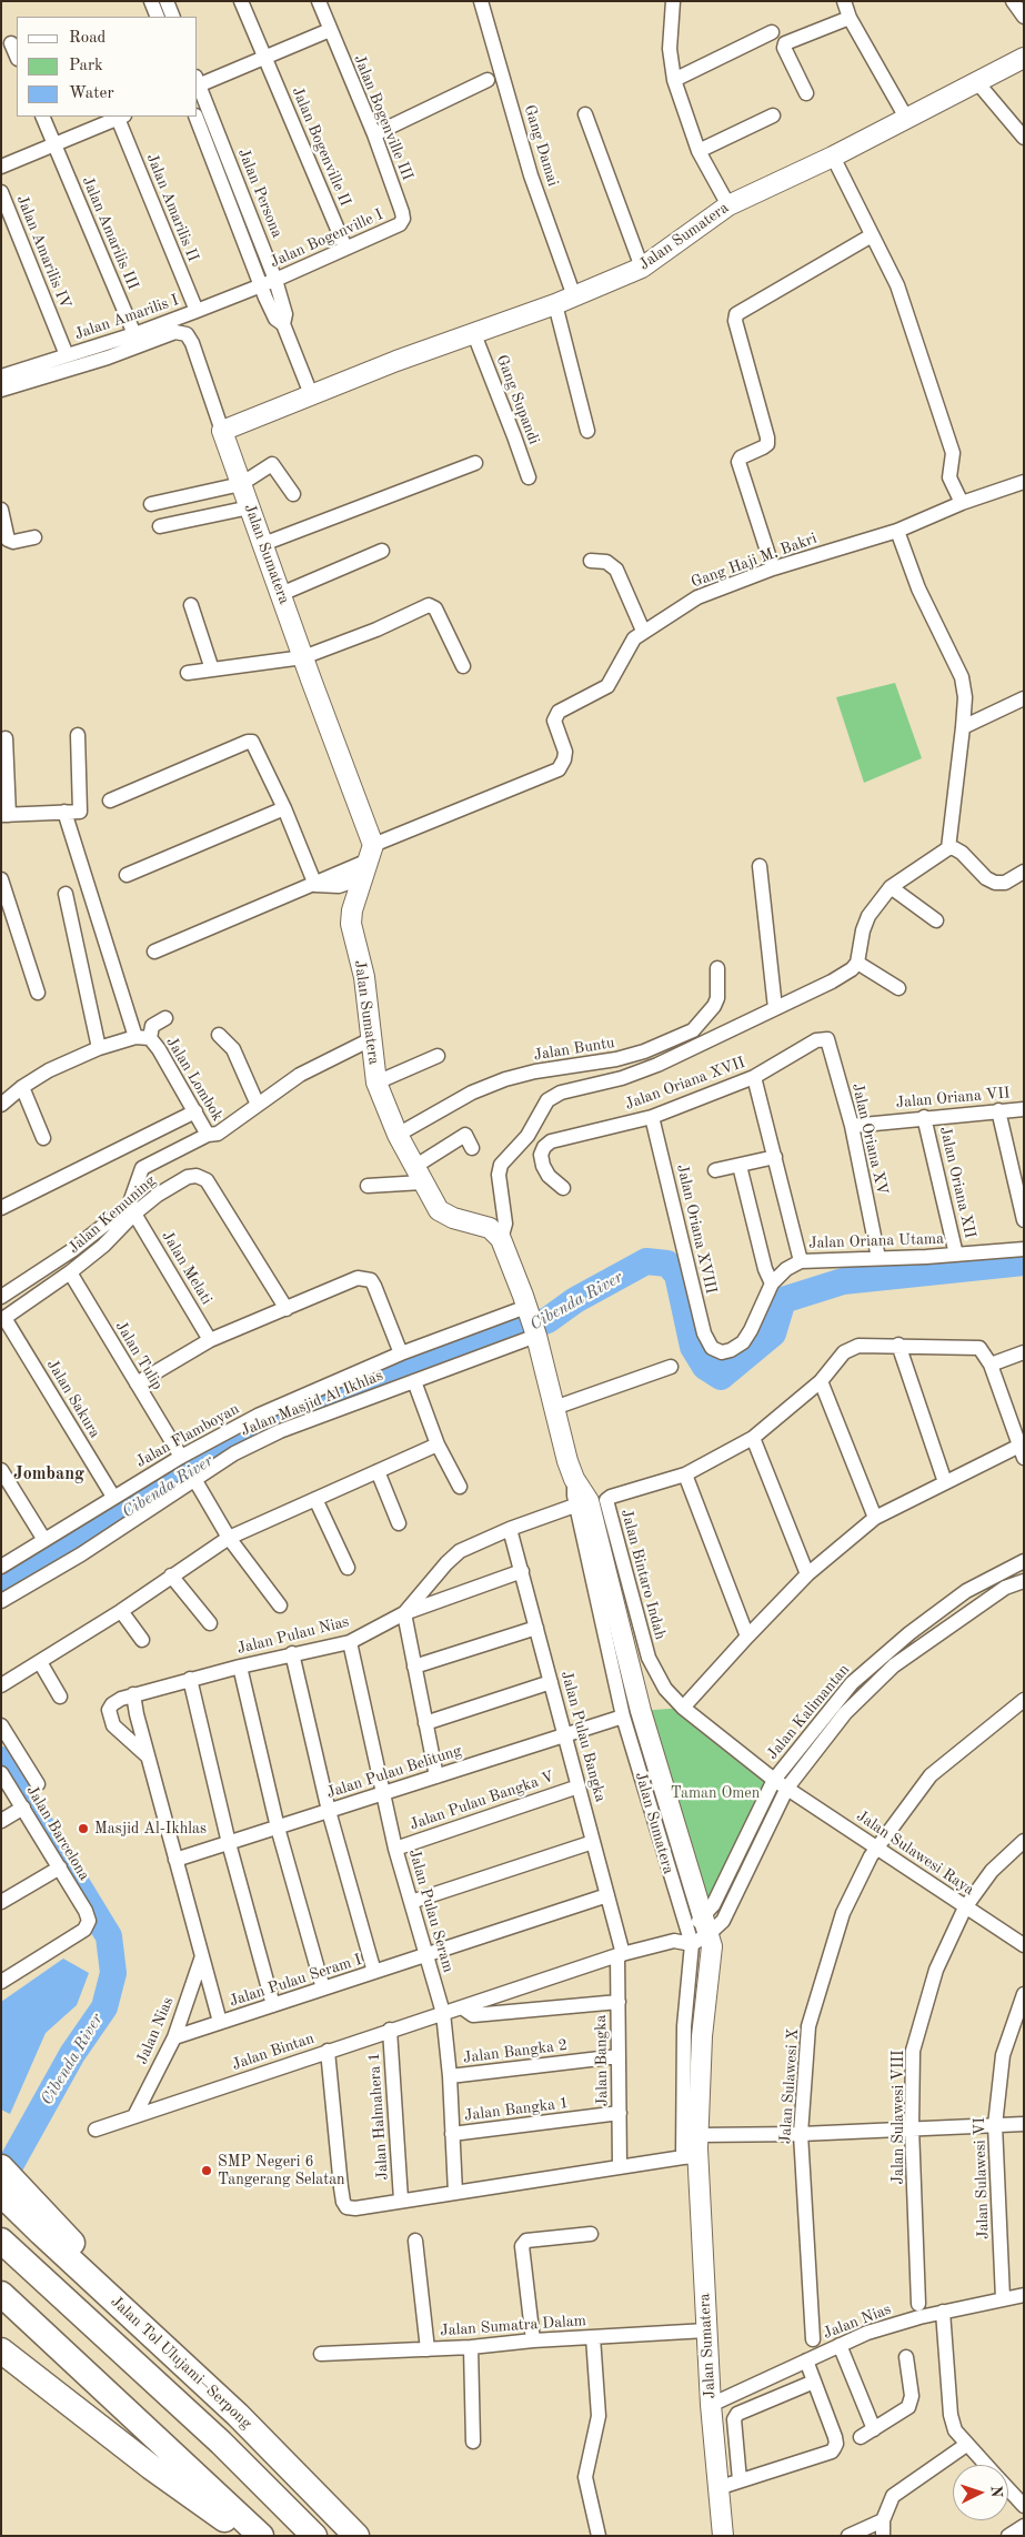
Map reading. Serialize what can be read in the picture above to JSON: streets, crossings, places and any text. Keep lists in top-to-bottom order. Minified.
{"streets":{"highway":["Jalan Tol Ulujami–Serpong"],"street":["Jalan Bogenville III","Gang Damai","Jalan Bogenville II","Jalan Persona","Jalan Amarilis II","Jalan Amarilis III","Jalan Sumatera","Jalan Bogenville I","Jalan Amarilis IV","Jalan Amarilis I","Gang Supandi","Gang Haji M. Bakri","Jalan Buntu","Jalan Lombok","Jalan Oriana XVII","Jalan Oriana VII","Jalan Oriana XV","Jalan Oriana XII","Jalan Kemuning","Jalan Oriana XVIII","Jalan Oriana Utama","Jalan Melati","Jalan Tulip","Jalan Sakura","Jalan Masjid Al Ikhlas","Jalan Flamboyan","Jalan Bintaro Indah","Jalan Pulau Nias","Jalan Kalimantan","Jalan Pulau Bangka","Jalan Pulau Belitung","Jalan Pulau Bangka V","Jalan Barcelona","Jalan Sulawesi Raya","Jalan Pulau Seram","Jalan Pulau Seram I","Jalan Nias","Jalan Bintan","Jalan Bangka 2","Jalan Bangka","Jalan Sulawesi X","Jalan Bangka 1","Jalan Halmahera 1","Jalan Sulawesi VIII","Jalan Sulawesi VI","Jalan Sumatra Dalam"]},"crossings":[["Jalan Bogenville III","Jalan Bogenville I"],["Gang Damai","Jalan Sumatera"],["Jalan Bogenville II","Jalan Bogenville I"],["Jalan Persona","Jalan Sumatera"],["Jalan Persona","Jalan Bogenville I"],["Jalan Persona","Jalan Amarilis I"],["Jalan Amarilis II","Jalan Amarilis I"],["Jalan Amarilis III","Jalan Amarilis I"],["Jalan Sumatera","Gang Supandi"],["Jalan Sumatera","Gang Haji M. Bakri"],["Jalan Sumatera","Jalan Buntu"],["Jalan Sumatera","Jalan Masjid Al Ikhlas"],["Jalan Sumatera","Jalan Flamboyan"],["Jalan Sumatera","Jalan Pulau Nias"],["Jalan Sumatera","Jalan Kalimantan"],["Jalan Sumatera","Jalan Pulau Belitung"],["Jalan Sumatera","Jalan Nias"],["Jalan Sumatera","Jalan Bintan"],["Jalan Sumatera","Jalan Sumatra Dalam"],["Jalan Bogenville I","Jalan Amarilis I"],["Jalan Amarilis IV","Jalan Amarilis I"],["Jalan Oriana XVII","Jalan Oriana XV"],["Jalan Oriana XVII","Jalan Oriana XVIII"],["Jalan Oriana VII","Jalan Oriana XV"],["Jalan Oriana VII","Jalan Oriana XII"],["Jalan Oriana XV","Jalan Oriana Utama"],["Jalan Oriana XII","Jalan Oriana Utama"],["Jalan Kemuning","Jalan Melati"],["Jalan Kemuning","Jalan Tulip"],["Jalan Kemuning","Jalan Sakura"],["Jalan Oriana XVIII","Jalan Oriana Utama"],["Jalan Tulip","Jalan Flamboyan"],["Jalan Sakura","Jalan Flamboyan"],["Jalan Masjid Al Ikhlas","Jalan Flamboyan"],["Jalan Bintaro Indah","Jalan Kalimantan"],["Jalan Bintaro Indah","Jalan Sulawesi Raya"],["Jalan Pulau Nias","Jalan Pulau Bangka"],["Jalan Pulau Nias","Jalan Pulau Seram"],["Jalan Kalimantan","Jalan Sulawesi Raya"],["Jalan Kalimantan","Jalan Bintan"],["Jalan Pulau Bangka","Jalan Pulau Belitung"],["Jalan Pulau Bangka","Jalan Pulau Bangka V"],["Jalan Pulau Bangka","Jalan Pulau Seram I"],["Jalan Pulau Bangka","Jalan Bintan"],["Jalan Pulau Bangka","Jalan Bangka"],["Jalan Pulau Belitung","Jalan Pulau Seram"],["Jalan Pulau Bangka V","Jalan Pulau Seram"],["Jalan Sulawesi Raya","Jalan Sulawesi X"],["Jalan Sulawesi Raya","Jalan Sulawesi VIII"],["Jalan Pulau Seram","Jalan Pulau Seram I"],["Jalan Pulau Seram","Jalan Bintan"],["Jalan Pulau Seram","Jalan Bangka 2"],["Jalan Pulau Seram","Jalan Bangka 1"],["Jalan Pulau Seram I","Jalan Nias"],["Jalan Nias","Jalan Bintan"],["Jalan Nias","Jalan Sulawesi VI"],["Jalan Bintan","Jalan Bangka"],["Jalan Bintan","Jalan Halmahera 1"],["Jalan Bangka 2","Jalan Bangka"],["Jalan Bangka","Jalan Bangka 1"]],"districts":["Jombang"],"water":["Cibenda River"],"parks":["Taman Omen"],"places":["Masjid Al-Ikhlas","SMP Negeri 6 Tangerang Selatan"],"legend":["Road","Park","Water"],"north":"right"}
